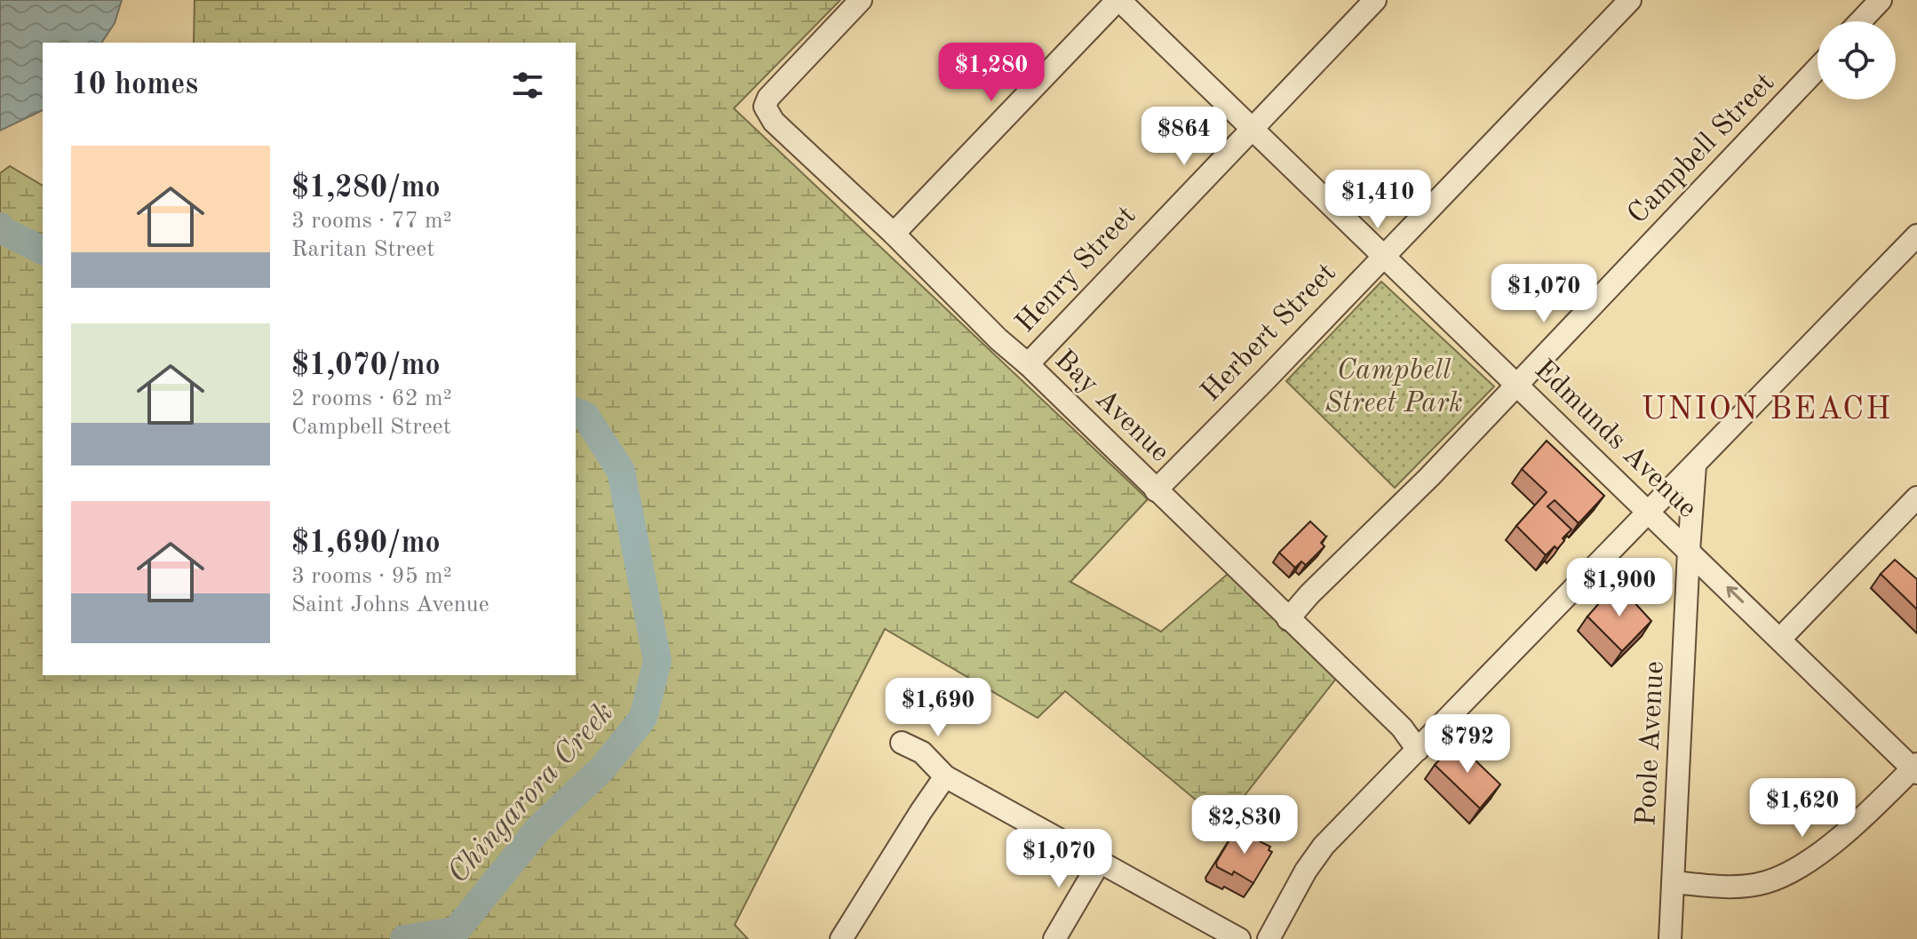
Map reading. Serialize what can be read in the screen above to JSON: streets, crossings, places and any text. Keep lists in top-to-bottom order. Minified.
{"streets":{"street":["Campbell Street","Henry Street","Herbert Street","Bay Avenue","Edmunds Avenue","Poole Avenue"]},"crossings":[["Campbell Street","Bay Avenue"],["Campbell Street","Edmunds Avenue"],["Henry Street","Bay Avenue"],["Henry Street","Edmunds Avenue"],["Herbert Street","Bay Avenue"],["Herbert Street","Edmunds Avenue"],["Edmunds Avenue","Poole Avenue"]],"districts":["UNION BEACH"],"water":["Chingarora Creek"],"parks":["Campbell Street Park"],"page":{"price":["$1,280","$864","$1,410","$1,070","$1,900","$1,690","$792","$1,620","$2,830","$1,070"],"heading":"10 homes","list":[{"name":"$1,280/mo","note":"3 rooms · 77 m² · Raritan Street"},{"name":"$1,070/mo","note":"2 rooms · 62 m² · Campbell Street"},{"name":"$1,690/mo","note":"3 rooms · 95 m² · Saint Johns Avenue"}]}}
